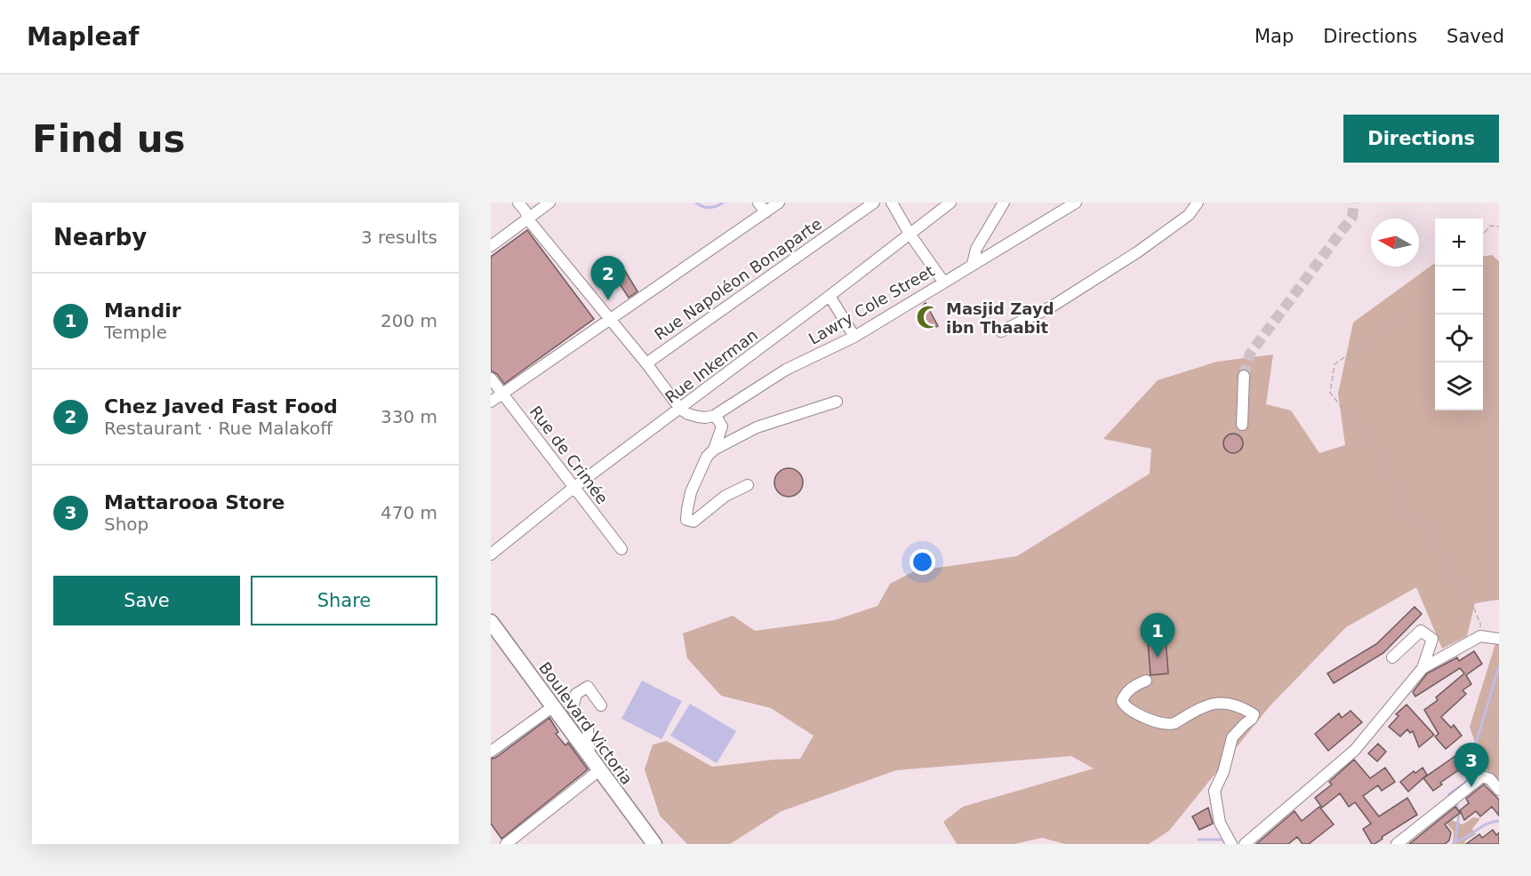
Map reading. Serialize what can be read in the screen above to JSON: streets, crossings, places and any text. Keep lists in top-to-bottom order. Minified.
{"streets":{"main road":["Boulevard Victoria"],"street":["Rue Napoléon Bonaparte","Lawry Cole Street","Rue Inkerman","Rue de Crimée"]},"crossings":[["Rue Inkerman","Rue de Crimée"]],"places":{"mosque":["Masjid Zayd ibn Thaabit"]},"north":"left","page":{"header":"Mapleaf","nav":["Map","Directions","Saved"],"buttons":["Directions",["Save","Share"]],"title":"Find us","heading":["Nearby","3 results"],"map_buttons":["+","−"],"pins":["2","1","3"],"list":[{"mark":"1","name":"Mandir","note":"Temple","value":"200 m"},{"mark":"2","name":"Chez Javed Fast Food","note":"Restaurant · Rue Malakoff","value":"330 m"},{"mark":"3","name":"Mattarooa Store","note":"Shop","value":"470 m"}]}}
